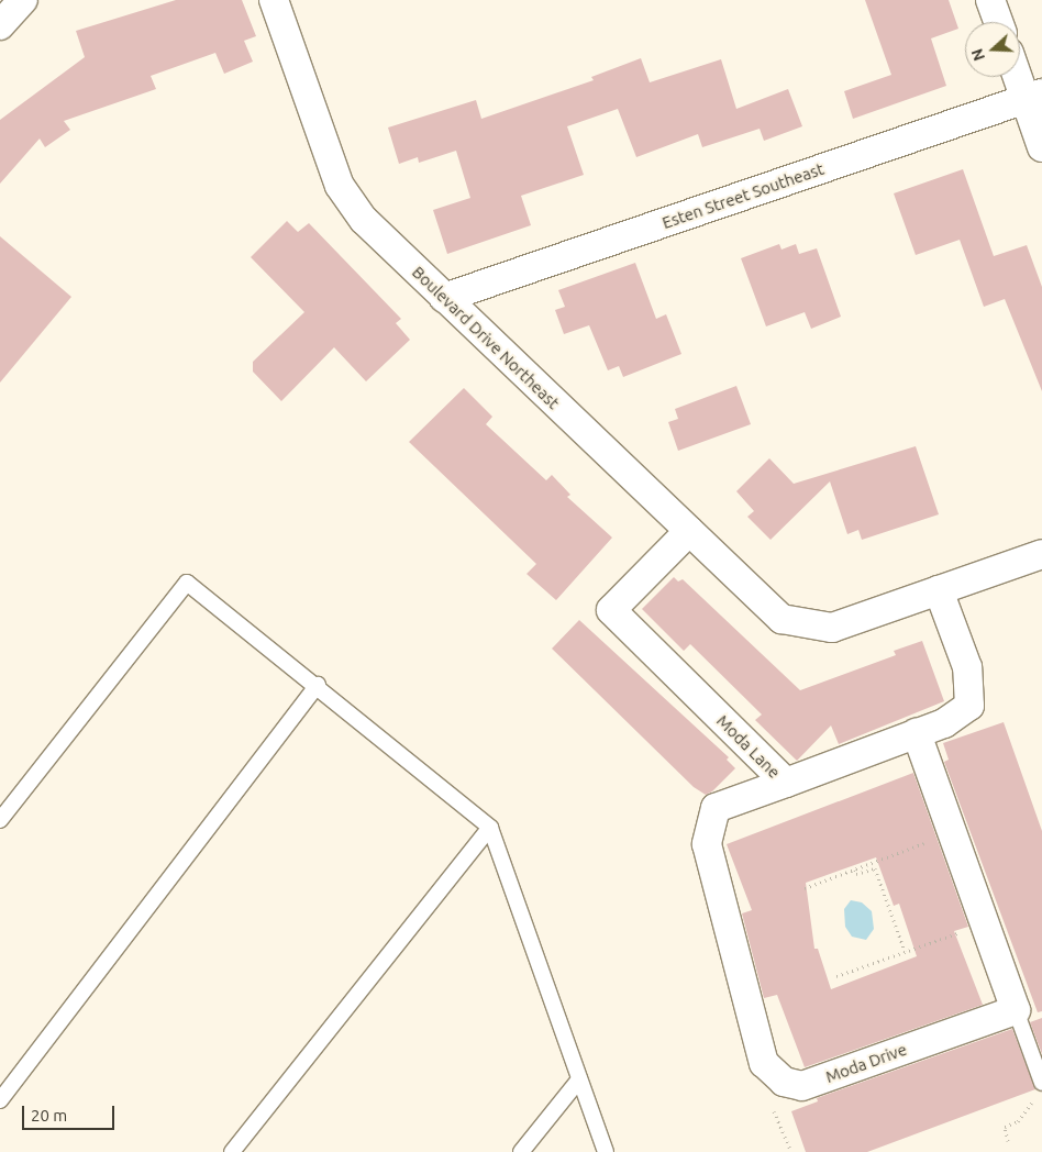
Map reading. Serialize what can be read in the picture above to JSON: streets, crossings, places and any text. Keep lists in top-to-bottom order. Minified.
{"streets":{"street":["Esten Street Southeast","Boulevard Drive Northeast","Moda Lane","Moda Drive"]},"crossings":[["Esten Street Southeast","Boulevard Drive Northeast"],["Boulevard Drive Northeast","Moda Lane"],["Moda Lane","Moda Drive"]],"scale_bar":"20 m","north":"left"}
